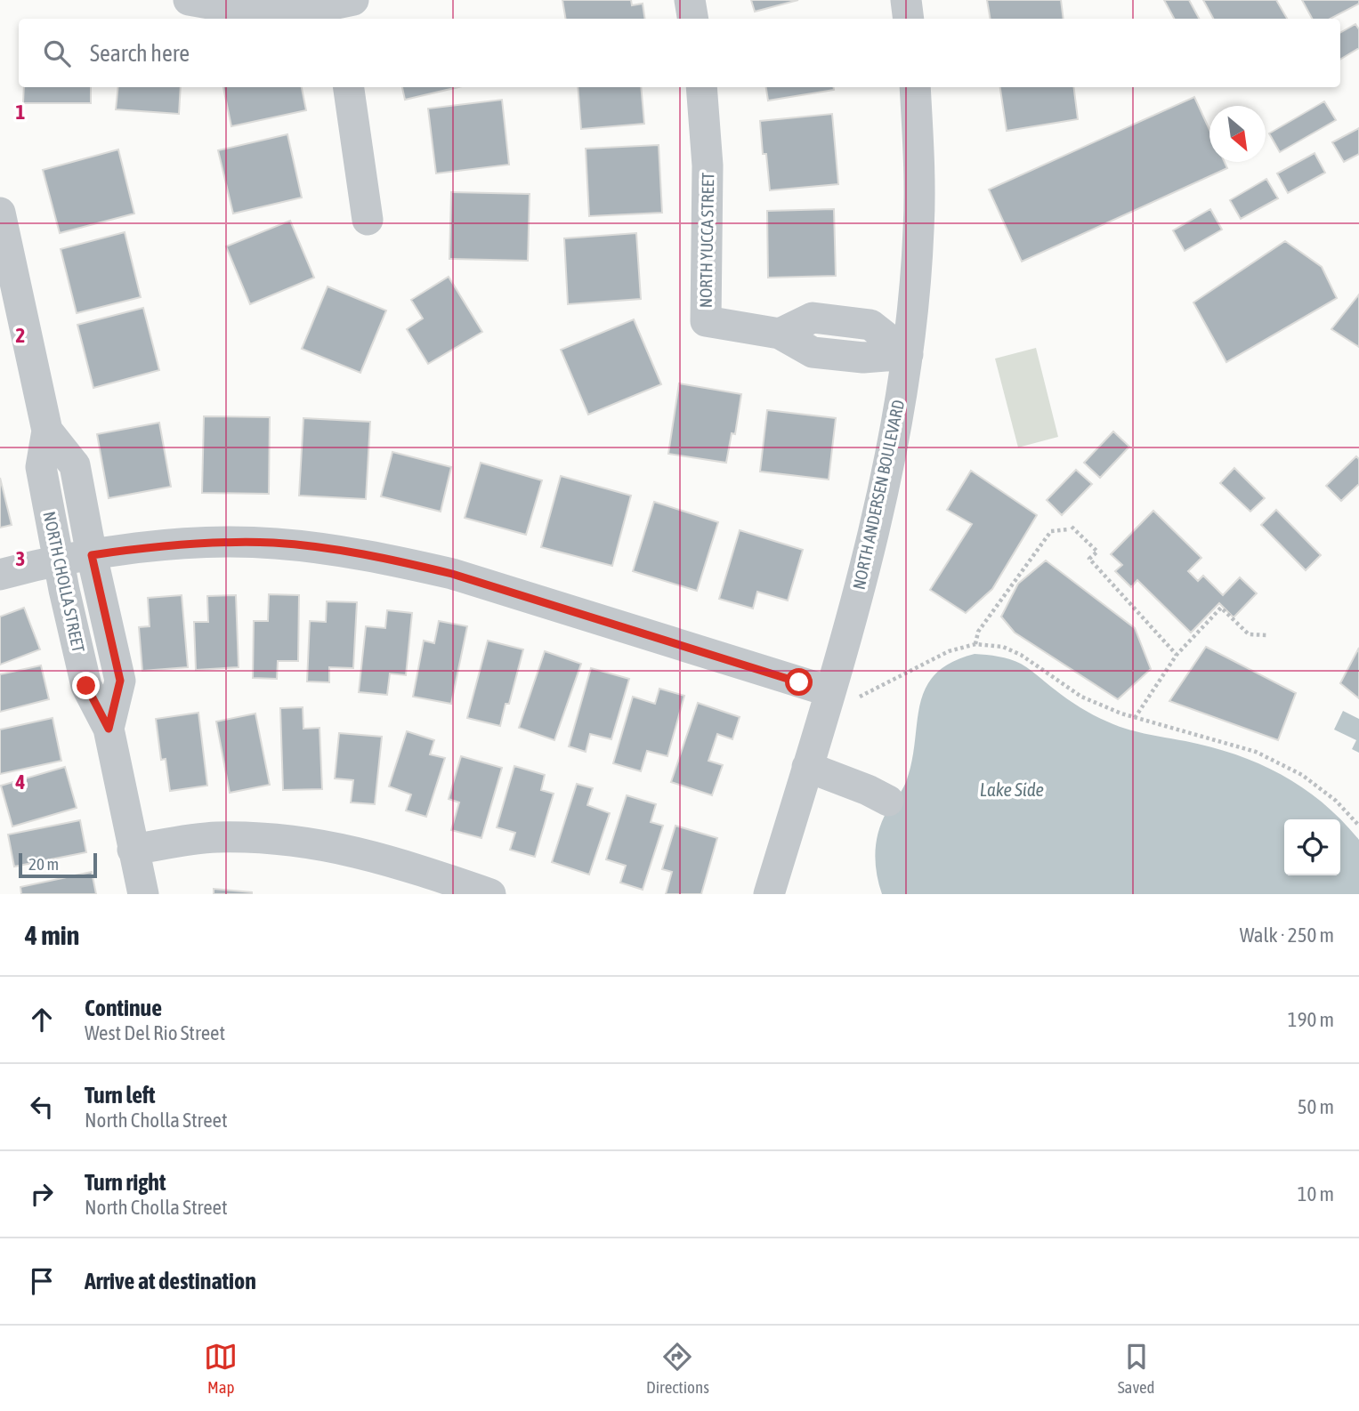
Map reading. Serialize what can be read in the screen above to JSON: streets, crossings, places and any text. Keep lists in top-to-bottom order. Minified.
{"streets":{"street":["NORTH YUCCA STREET","NORTH ANDERSEN BOULEVARD","NORTH CHOLLA STREET"]},"crossings":[["NORTH YUCCA STREET","NORTH ANDERSEN BOULEVARD"]],"water":["Lake Side"],"scale_bar":"20 m","north":"bottom right","page":{"search":"Search here","scale":"20 m","heading":["4 min","Walk · 250 m"],"list":[["Continue","West Del Rio Street","190 m"],["Turn left","North Cholla Street","50 m"],["Turn right","North Cholla Street","10 m"],"Arrive at destination"],"nav":["Map","Directions","Saved"]},"grid":{"rows":["1","2","3","4"]}}
